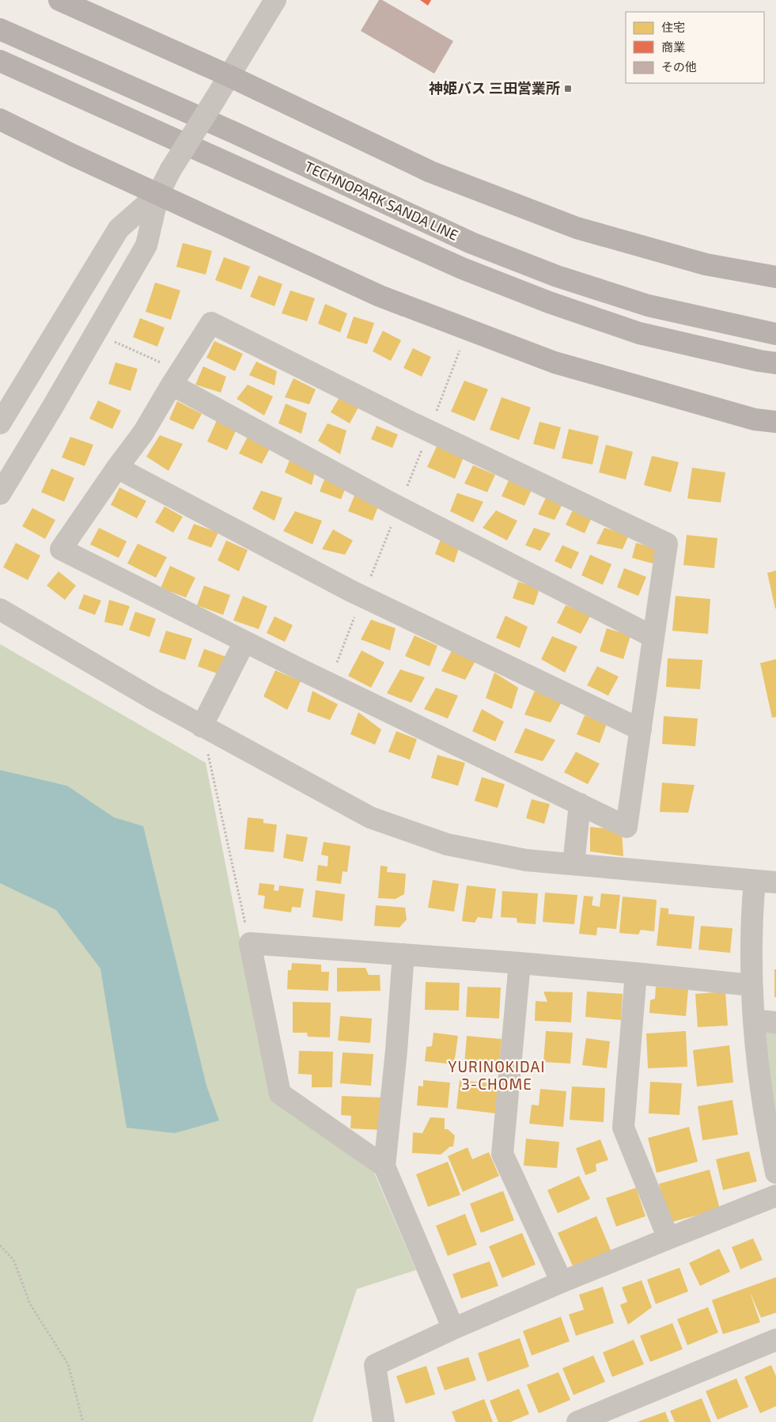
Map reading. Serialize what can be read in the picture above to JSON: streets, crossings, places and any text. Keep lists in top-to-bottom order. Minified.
{"streets":{"main road":["TECHNOPARK SANDA LINE"]},"districts":["YURINOKIDAI 3-CHOME"],"places":{"transit":["神姫バス 三田営業所"]},"legend":["住宅","商業","その他"]}
